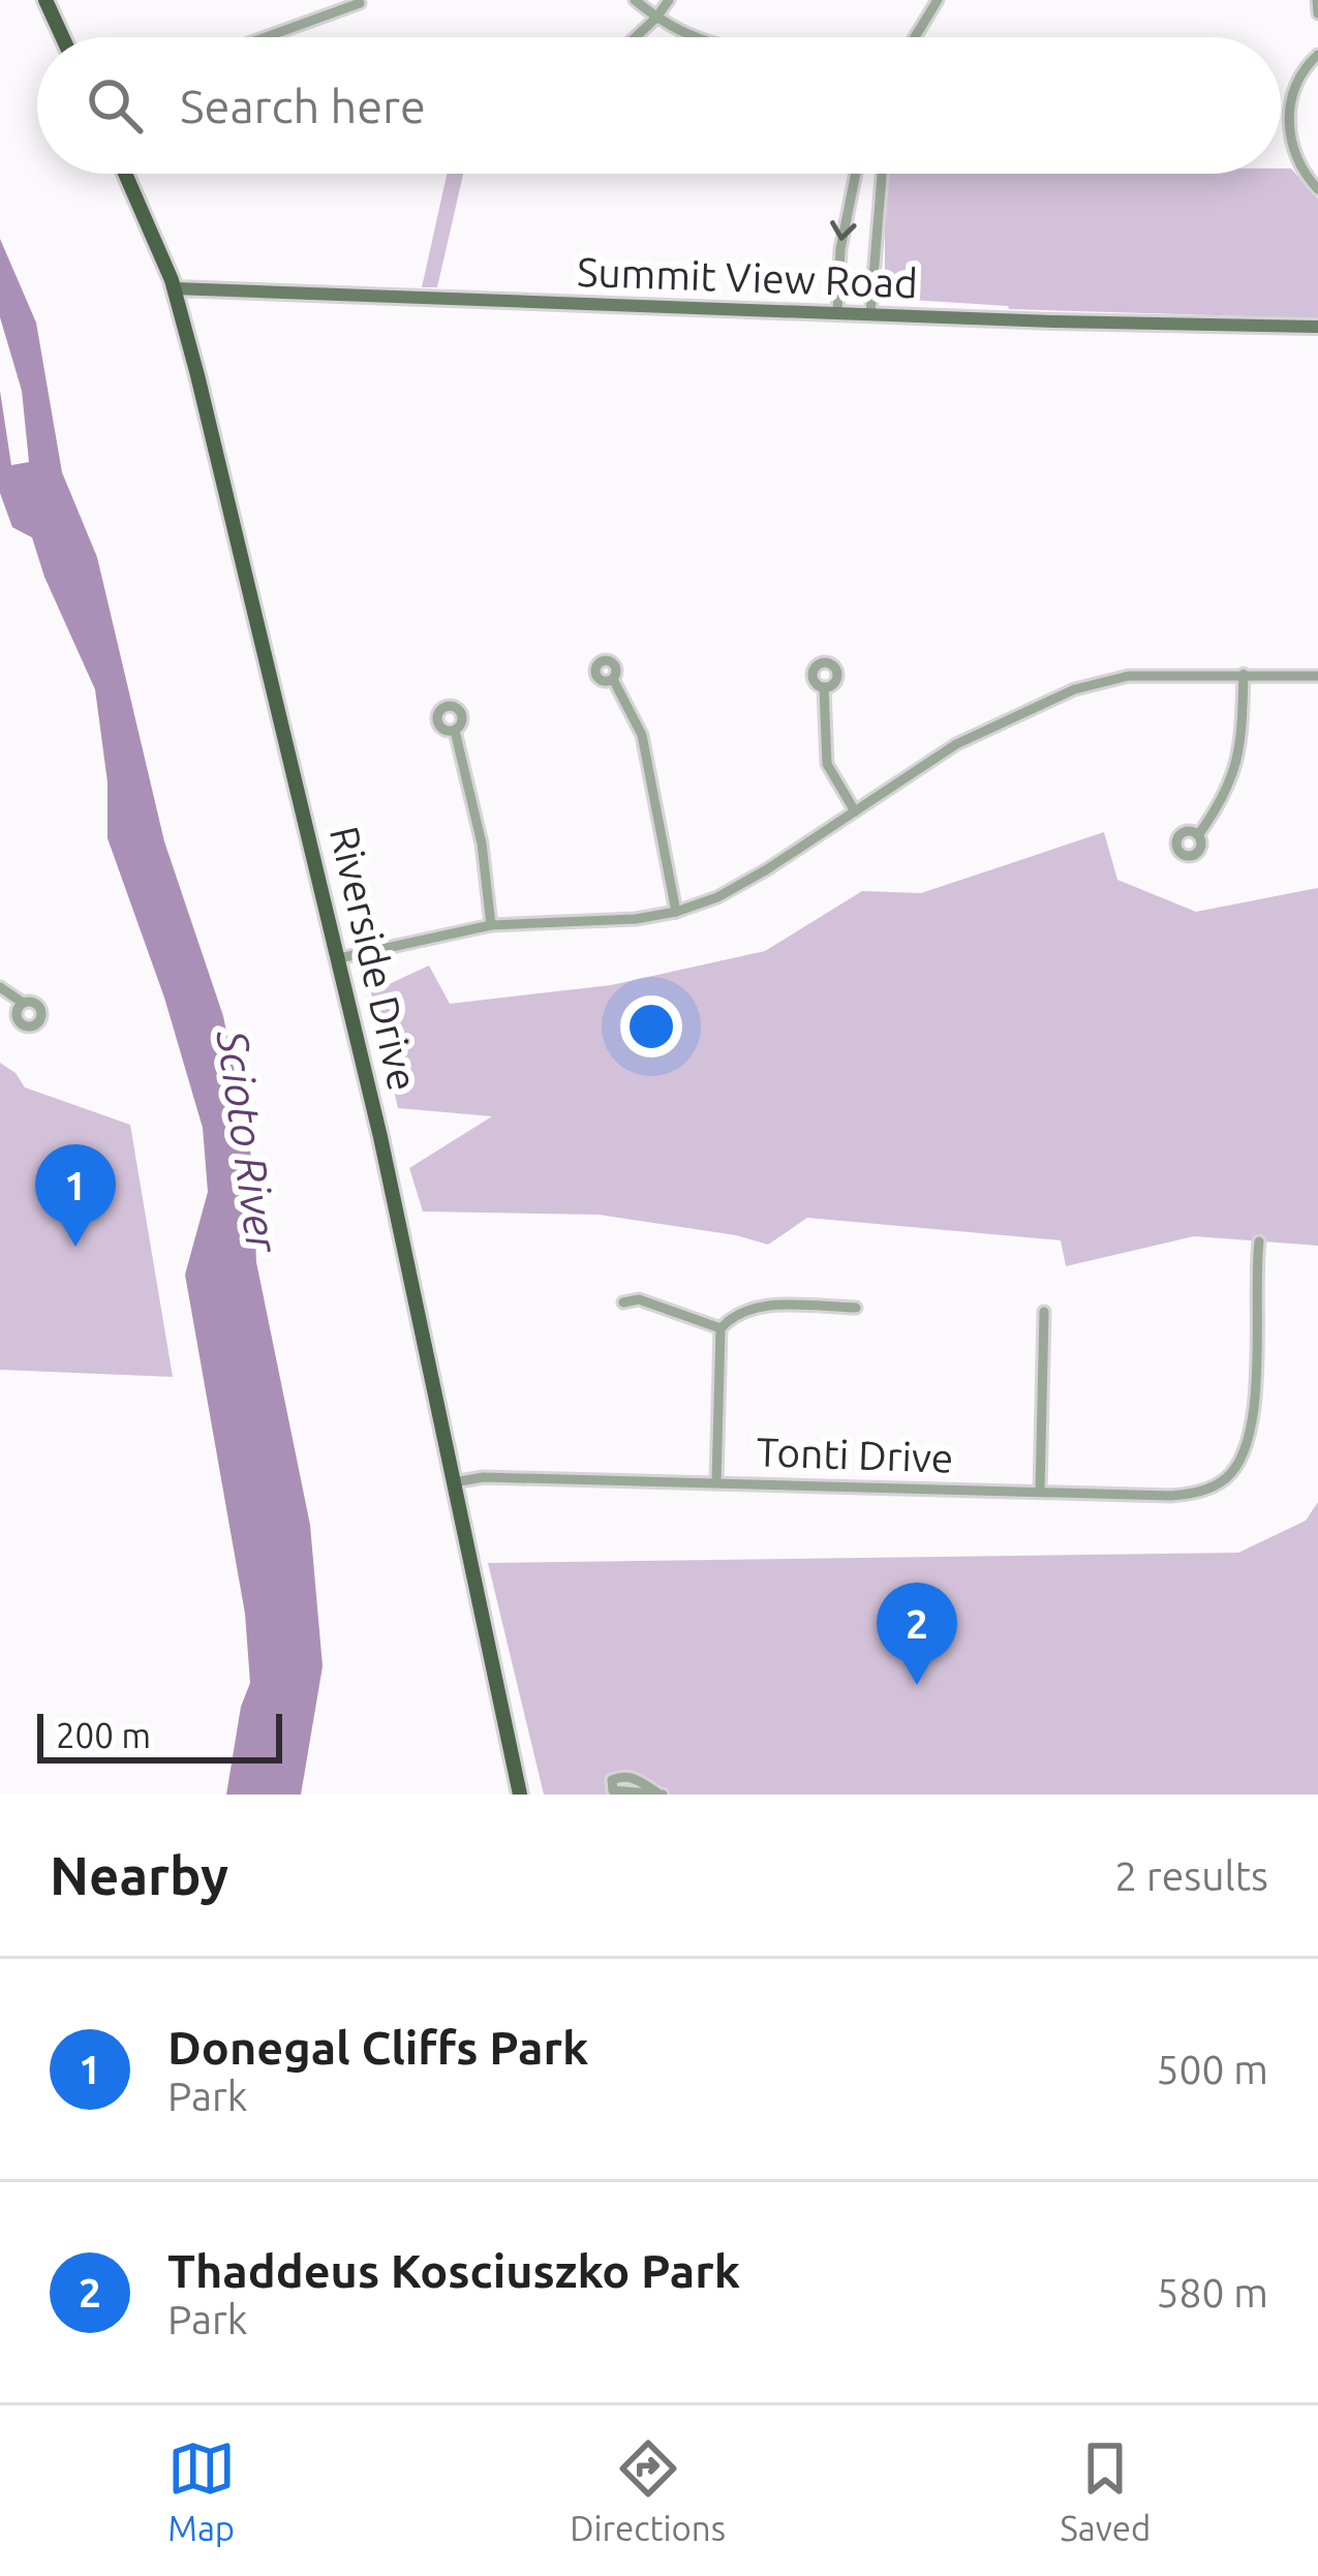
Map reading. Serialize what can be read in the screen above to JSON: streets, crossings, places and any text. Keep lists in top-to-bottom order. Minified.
{"streets":{"main road":["Riverside Drive"],"street":["Summit View Road","Tonti Drive"]},"crossings":[["Summit View Road","Riverside Drive"],["Riverside Drive","Tonti Drive"]],"water":["Scioto River"],"scale_bar":"200 m","page":{"search":"Search here","pins":["1","2"],"scale":"200 m","heading":["Nearby","2 results"],"list":[{"mark":"1","name":"Donegal Cliffs Park","note":"Park","value":"500 m"},{"mark":"2","name":"Thaddeus Kosciuszko Park","note":"Park","value":"580 m"}],"nav":["Map","Directions","Saved"]}}
